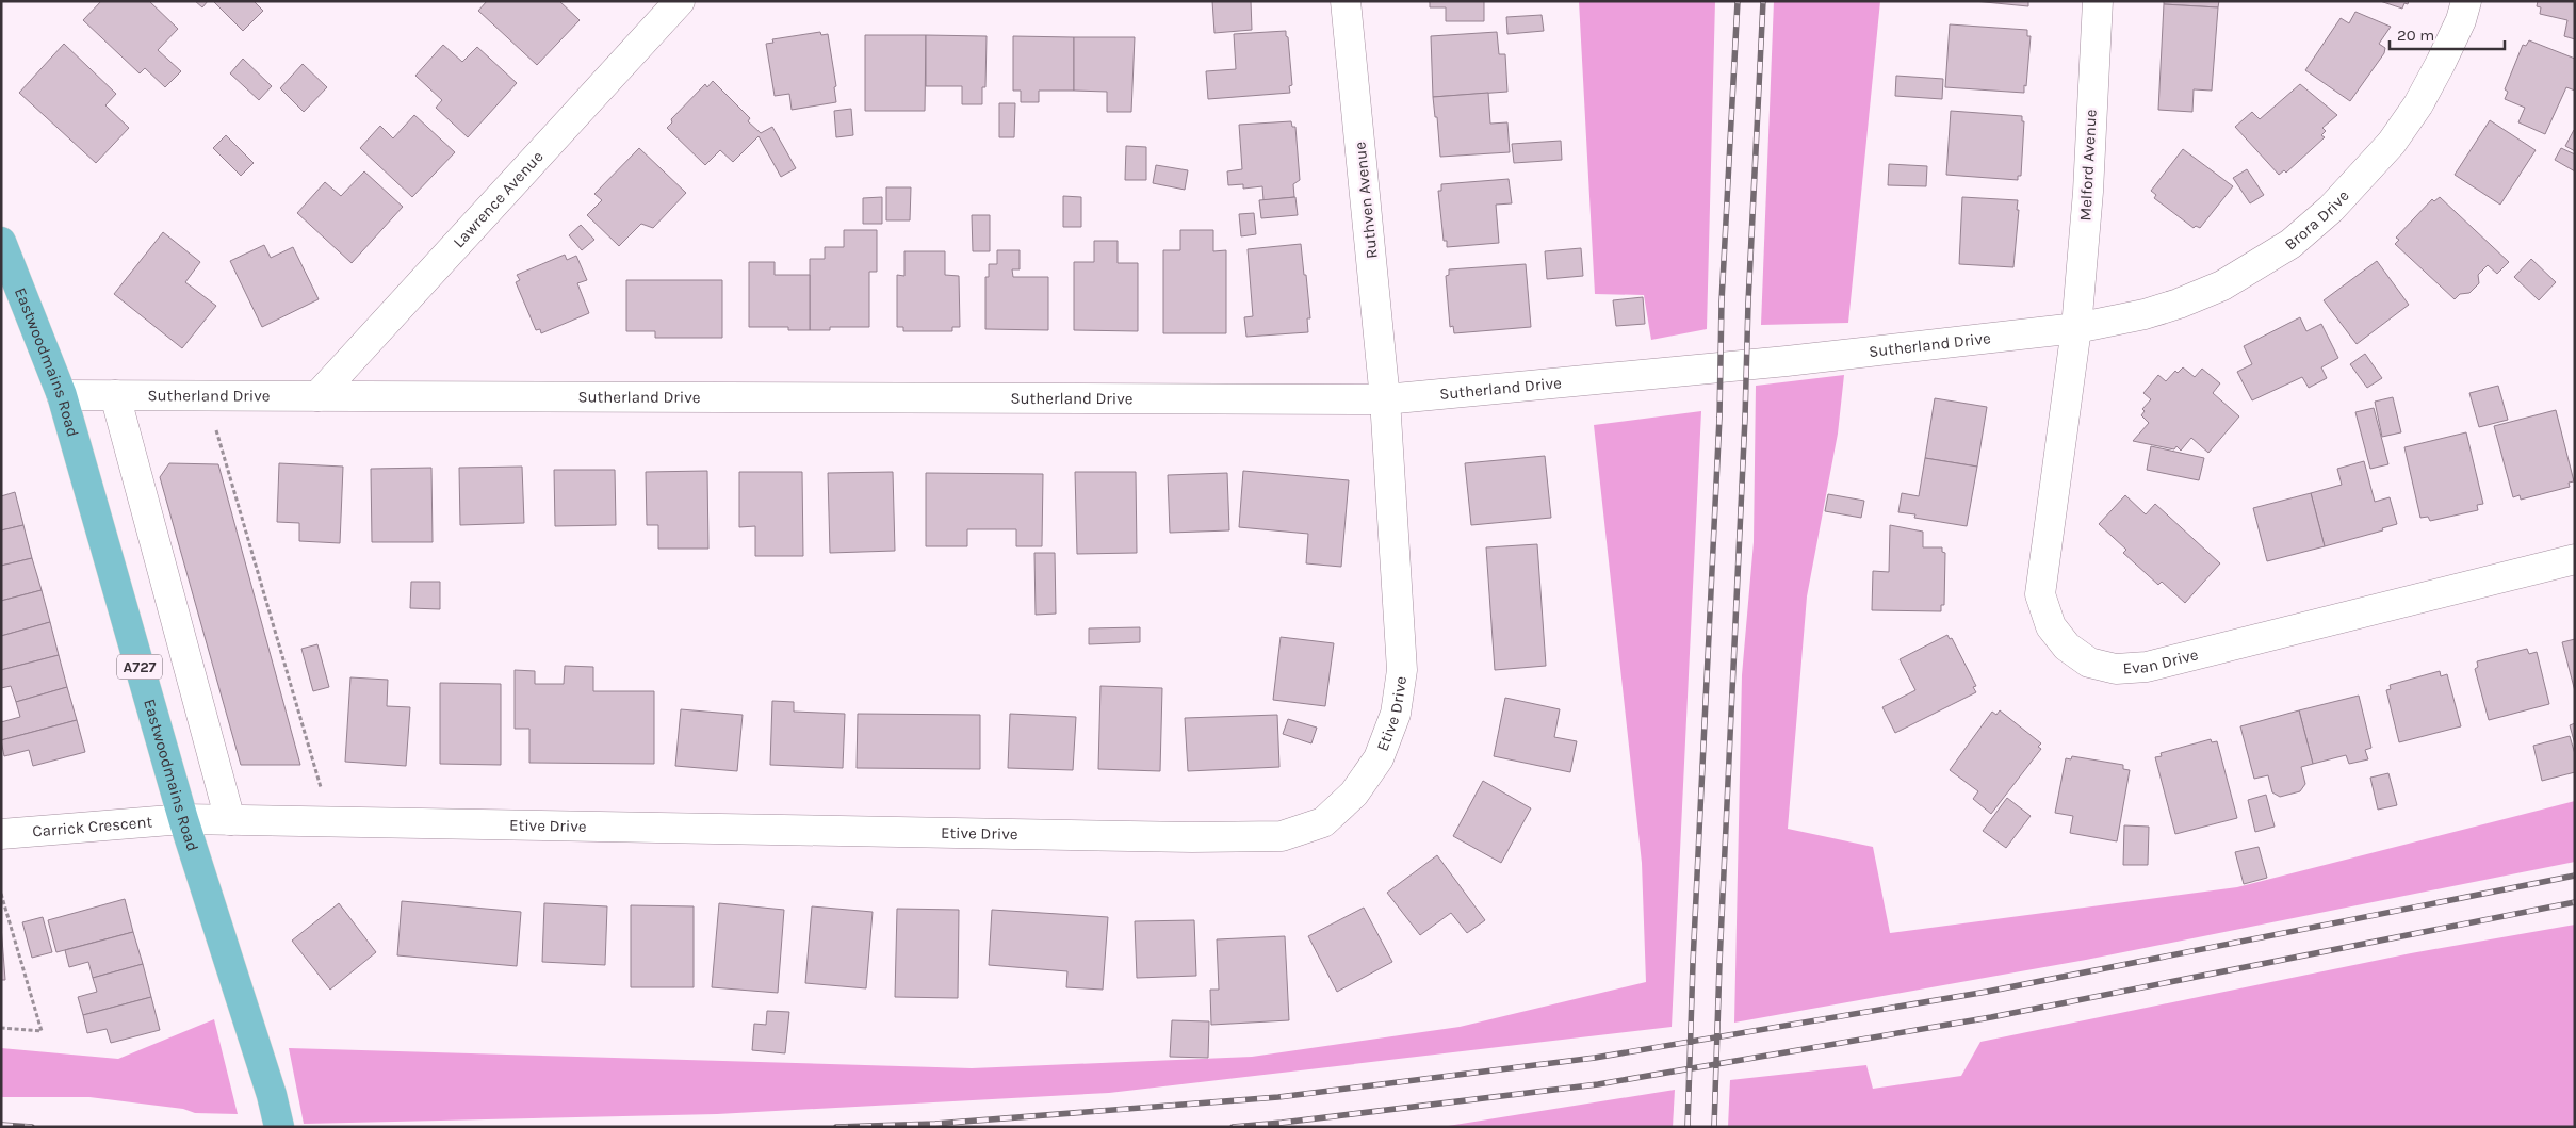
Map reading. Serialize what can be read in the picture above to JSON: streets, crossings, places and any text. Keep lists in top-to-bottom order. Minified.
{"streets":{"main road":["Eastwoodmains Road","A727"],"street":["Melford Avenue","Lawrence Avenue","Ruthven Avenue","Brora Drive","Sutherland Drive","Evan Drive","Etive Drive","Carrick Crescent"]},"crossings":[["Melford Avenue","Brora Drive"],["Melford Avenue","Sutherland Drive"],["Melford Avenue","Evan Drive"],["Lawrence Avenue","Sutherland Drive"],["Ruthven Avenue","Sutherland Drive"],["Ruthven Avenue","Etive Drive"],["Brora Drive","Sutherland Drive"],["Brora Drive","Evan Drive"],["Sutherland Drive","Eastwoodmains Road"],["Sutherland Drive","Evan Drive"],["Sutherland Drive","Etive Drive"],["Eastwoodmains Road","Etive Drive"],["Eastwoodmains Road","Carrick Crescent"],["Etive Drive","Carrick Crescent"]],"scale_bar":"20 m"}
